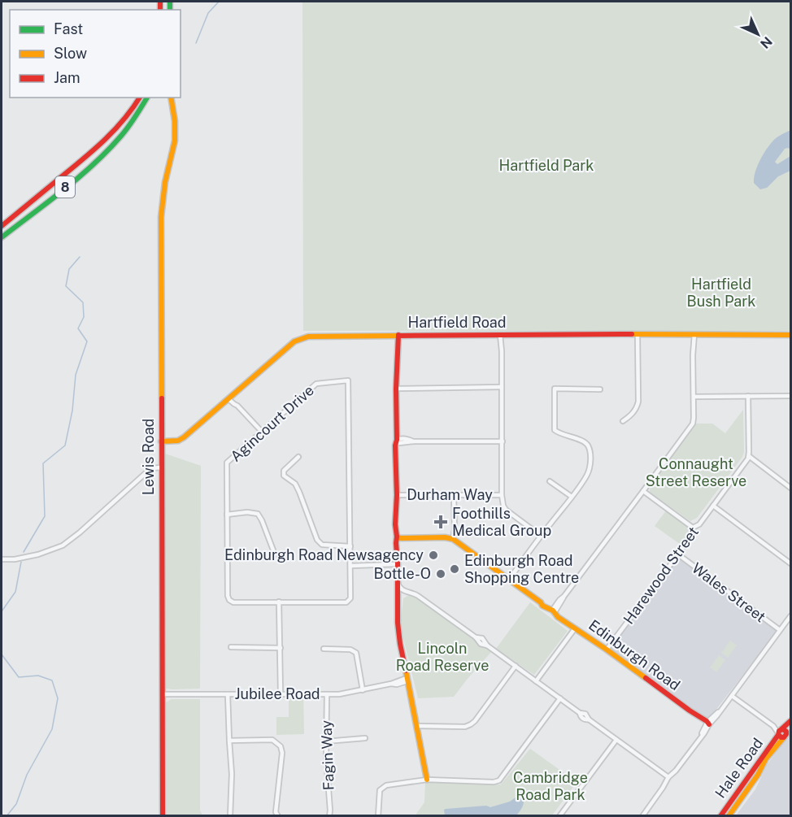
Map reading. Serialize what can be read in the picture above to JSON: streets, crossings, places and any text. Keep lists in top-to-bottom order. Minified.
{"streets":{"street":["8","Hartfield Road","Agincourt Drive","Lewis Road","Durham Way","Harewood Street","Wales Street","Edinburgh Road","Jubilee Road","Fagin Way","Hale Road"]},"crossings":[["Hartfield Road","Lewis Road"],["Lewis Road","Jubilee Road"],["Harewood Street","Wales Street"],["Harewood Street","Edinburgh Road"],["Jubilee Road","Fagin Way"]],"parks":["Hartfield Park","Hartfield Bush Park","Connaught Street Reserve","Lincoln Road Reserve","Cambridge Road Park"],"places":{"health":["Foothills Medical Group"],"other":["Edinburgh Road Newsagency","Edinburgh Road Shopping Centre","Bottle-O"]},"legend":["Fast","Slow","Jam"],"north":"bottom right"}
